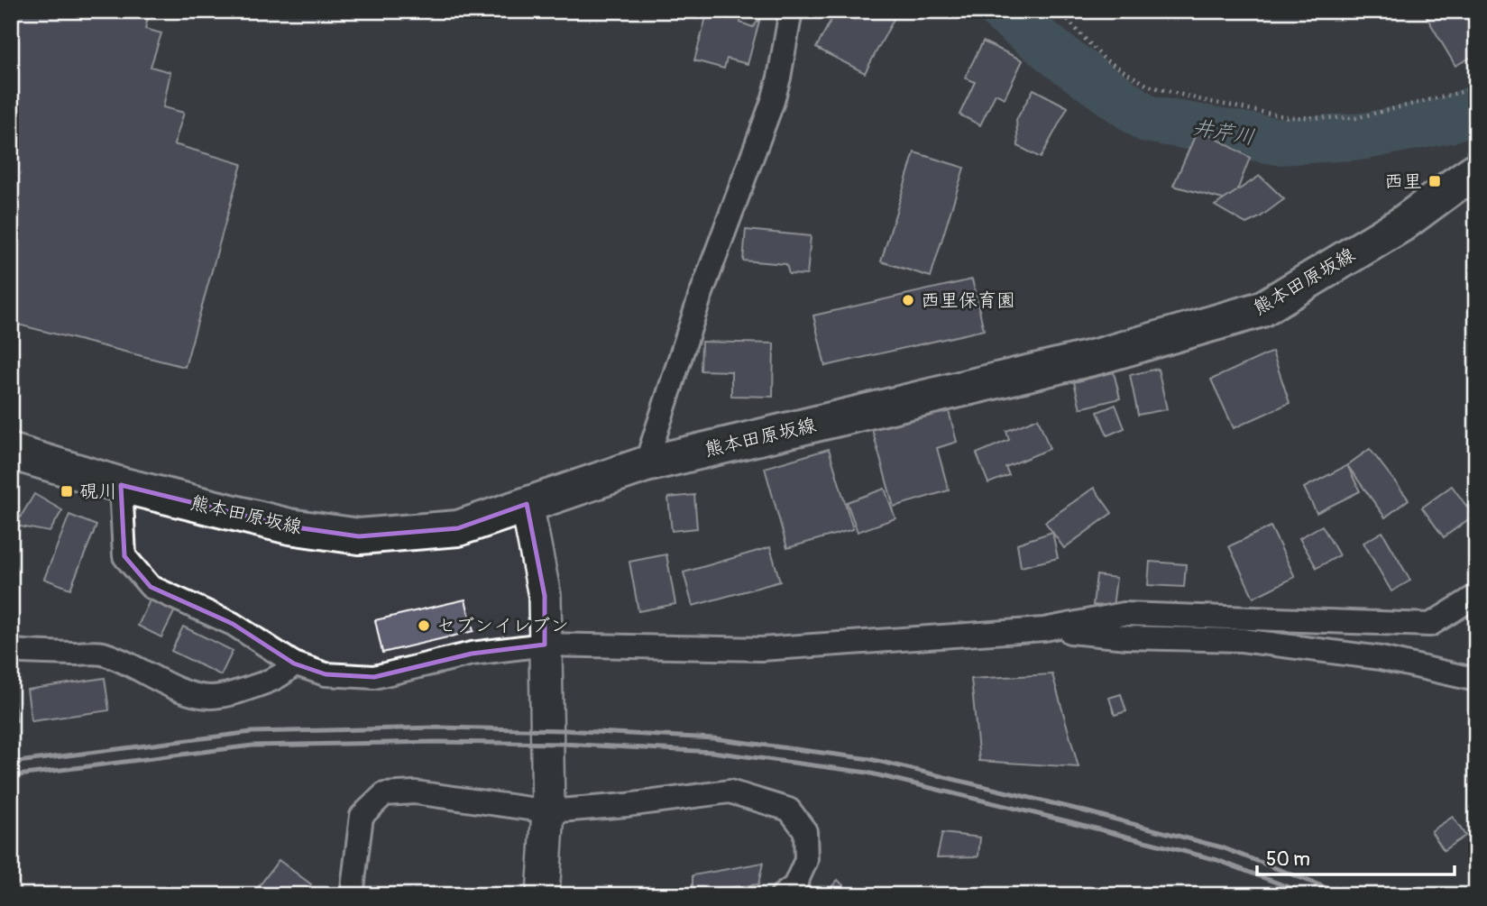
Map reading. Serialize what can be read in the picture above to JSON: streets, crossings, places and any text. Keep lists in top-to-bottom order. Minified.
{"streets":{"main road":["熊本田原坂線"]},"water":["井芹川"],"places":{"transit":["西里","硯川"],"other":["西里保育園","セブンイレブン"]},"scale_bar":"50 m"}
